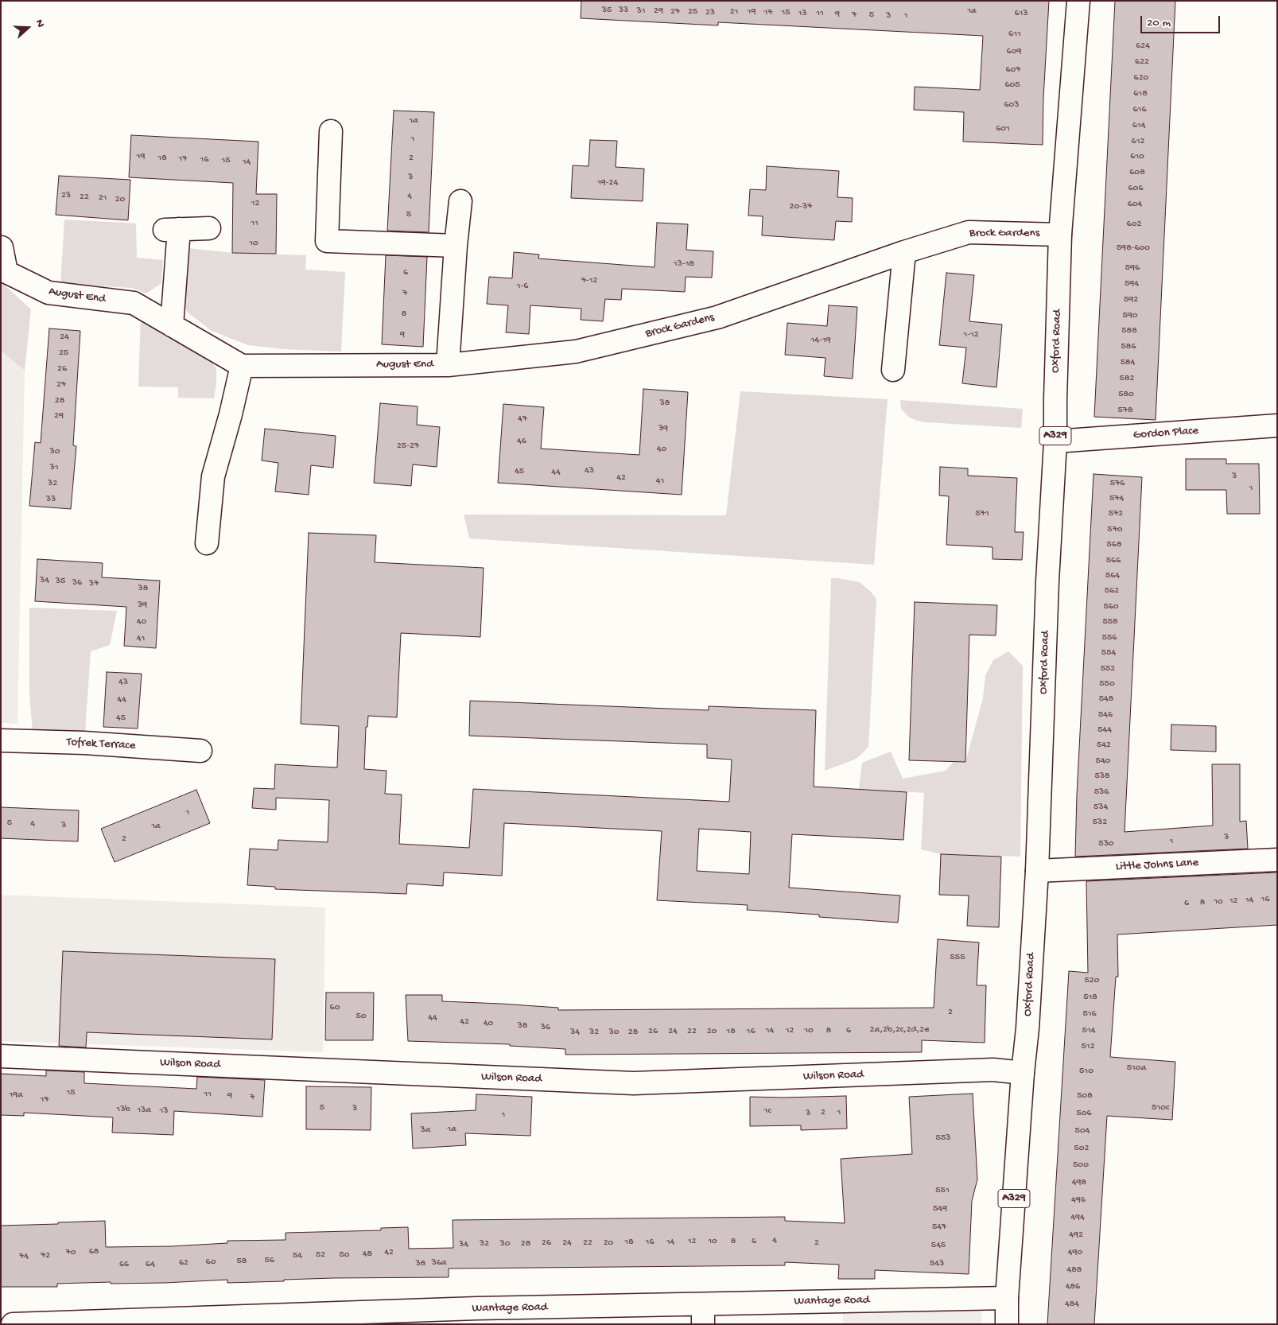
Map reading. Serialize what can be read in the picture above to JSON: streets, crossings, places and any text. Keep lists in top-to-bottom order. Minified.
{"streets":{"street":["Brock Gardens","August End","Oxford Road","Gordon Place","A329","Tofrek Terrace","Little Johns Lane","Wilson Road","Wantage Road"]},"crossings":[["Brock Gardens","August End"],["Brock Gardens","Oxford Road"],["Oxford Road","Gordon Place"],["Oxford Road","Little Johns Lane"],["Oxford Road","Wilson Road"],["Oxford Road","Wantage Road"]],"house_numbers":["35","33","31","29","1a","27","25","21","19","23","17","15","13","11","613","9","7","5","3","1","611","624","609","622","607","620","605","618","603","616","1a","614","601","1","612","19","610","18","2","17","16","15","14","608","3","19-24","606","23","4","22","21","20","12","604","20-37","5","11","602","10","598-600","13-18","596","6","7-12","594","1-6","7","592","8","590","588","9","1-12","24","14-19","586","25","584","26","582","27","580","28","38","578","29","47","39","46","25-27","40","30","31","43","45","44","3","42","41","32","576","1","574","33","571","572","570","568","566","564","34","35","36","37","38","562","39","560","40","558","556","41","554","552","43","550","548","44","546","45","544","542","540","538","536","534","1","532","5","4","3","1a","3","2","1","530","16","14","12","10","8","6","555","520","518","60","2","516","50","44","42","40","38","36","2a,2b,2c,2d,2e","14","12","10","8","6","514","26","24","22","20","18","16","34","32","30","28","512","510a","510","15","11","19a","9","508","7","17","5","510c","3","13b","13a","13","1c","2","1","3","506","1","1a","3a","504","553","502","500","498","551","496","549","494","547","492","4","12","10","8","6","18","16","14","26","24","22","20","2","32","30","28","34","545","68","70","42","490","48","52","50","72","54","74","56","58","60","62","36a","38","543","66","64","488","486","484"],"scale_bar":"20 m","north":"right"}
